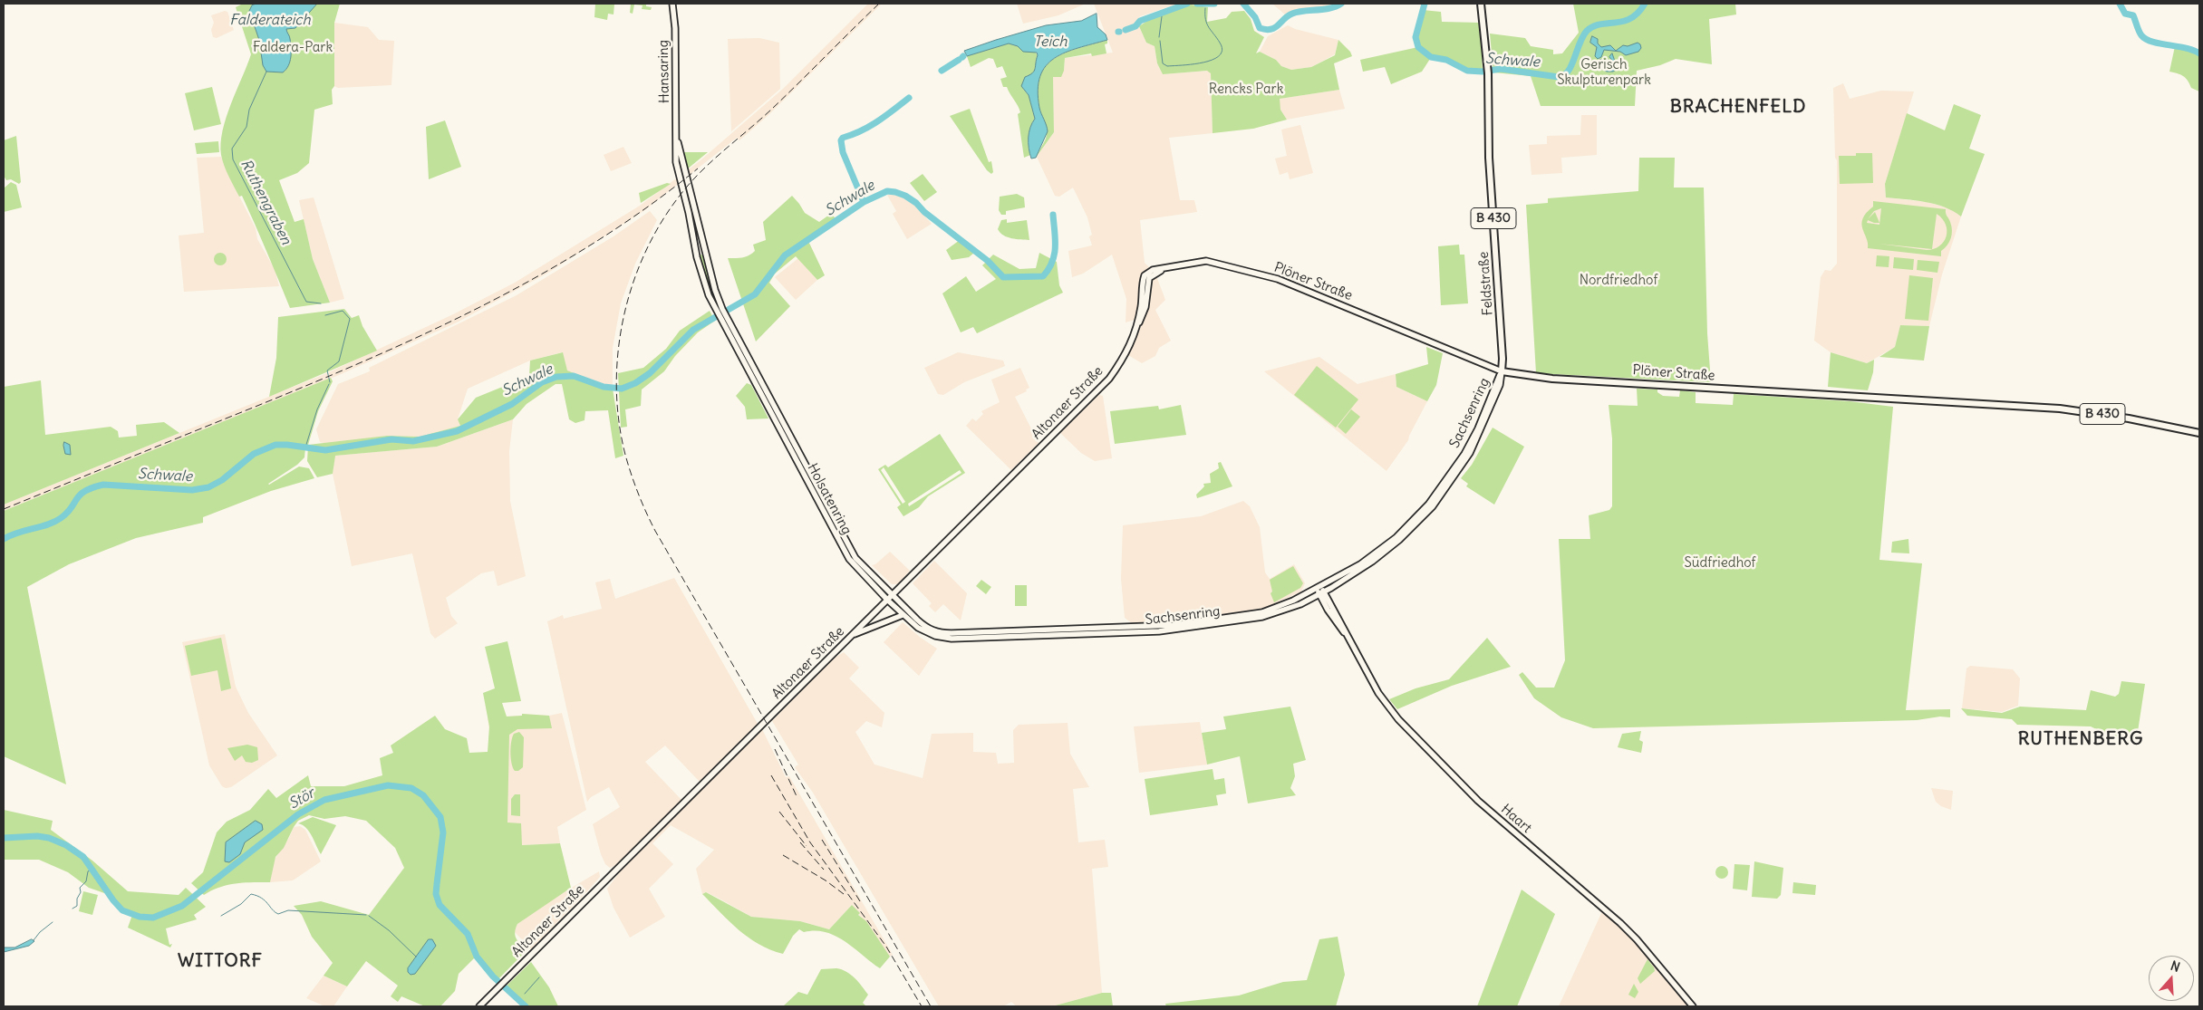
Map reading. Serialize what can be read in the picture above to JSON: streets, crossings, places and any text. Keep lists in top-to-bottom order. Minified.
{"streets":{"main road":["Hansaring","B 430","Plöner Straße","Feldstraße","Altonaer Straße","Sachsenring","Holsatenring","Haart"]},"crossings":[["Hansaring","Holsatenring"],["Plöner Straße","Feldstraße"],["Plöner Straße","Altonaer Straße"],["Plöner Straße","Sachsenring"],["Feldstraße","Sachsenring"],["Altonaer Straße","Holsatenring"],["Sachsenring","Holsatenring"],["Sachsenring","Haart"]],"districts":["BRACHENFELD","RUTHENBERG","WITTORF"],"water":["Falderateich","Teich","Schwale","Ruthengraben","Stör"],"parks":["Faldera-Park","Gerisch Skulpturenpark","Rencks Park","Nordfriedhof","Südfriedhof"],"north":"top"}
